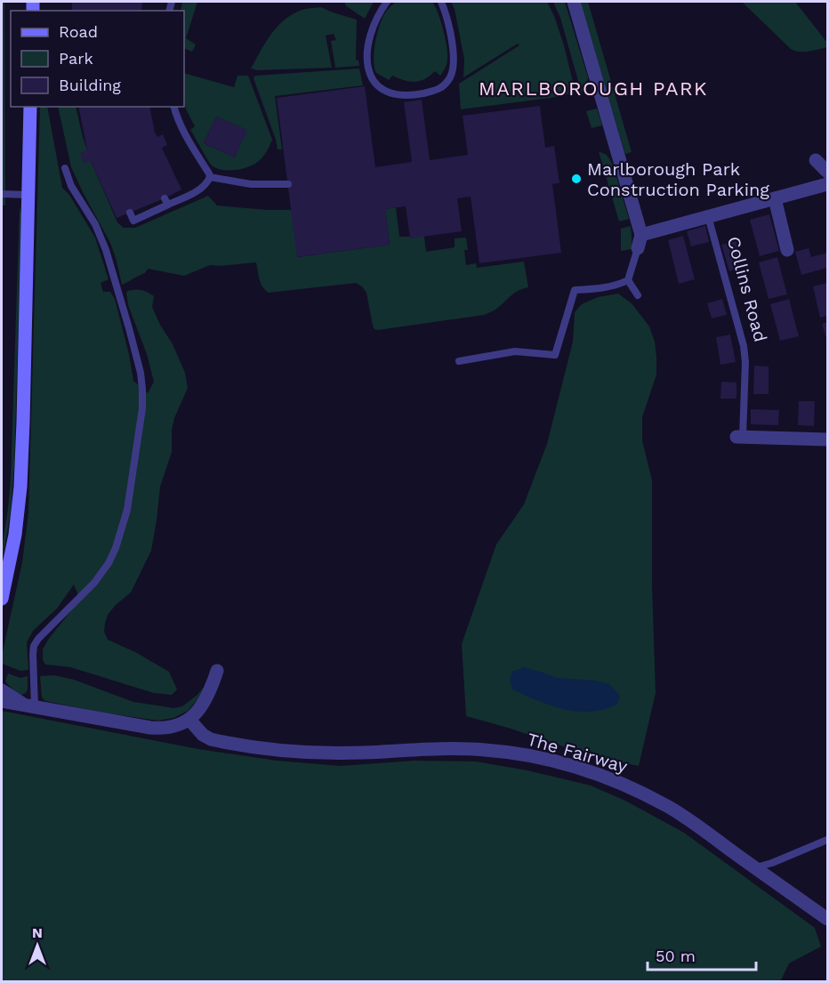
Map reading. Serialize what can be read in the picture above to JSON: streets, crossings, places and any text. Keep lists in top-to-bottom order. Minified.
{"streets":{"street":["Collins Road","The Fairway"]},"districts":["MARLBOROUGH PARK"],"places":["Marlborough Park Construction Parking"],"legend":["Road","Park","Building"],"scale_bar":"50 m","north":"top"}
